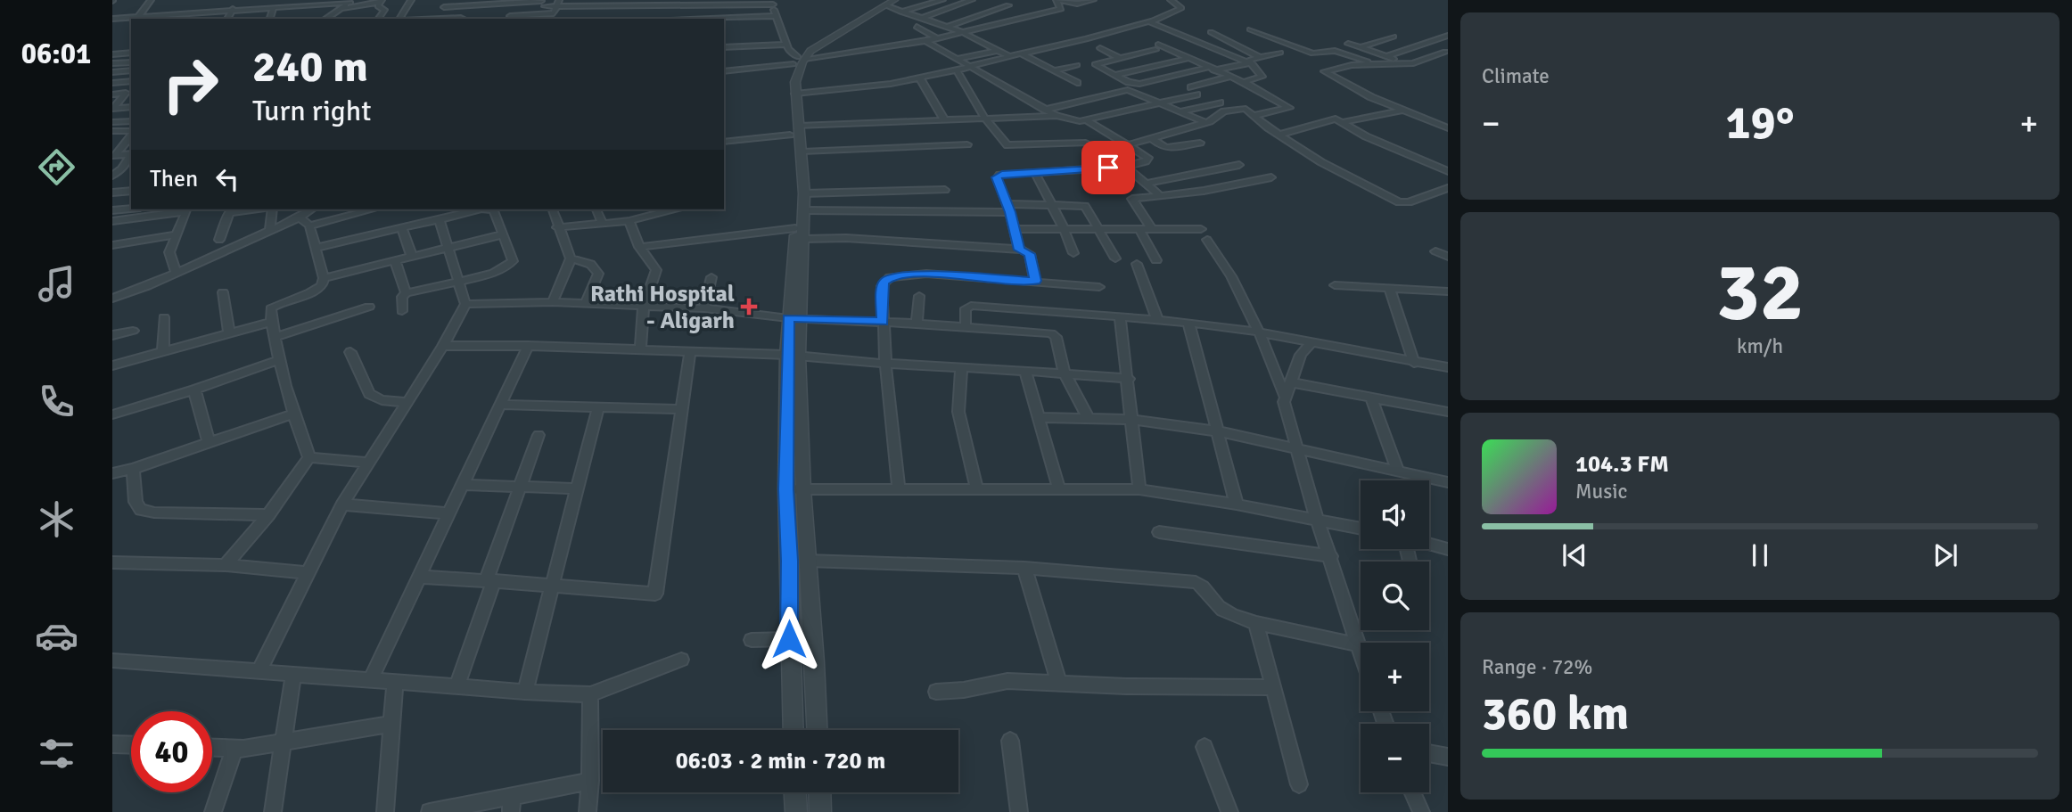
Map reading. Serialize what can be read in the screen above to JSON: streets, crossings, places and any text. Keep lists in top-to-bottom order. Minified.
{"places":{"health":["Rathi Hospital - Aligarh"]},"page":{"tabs":"06:01","tile":["Climate",["32","km/h"],["Range · 72%","360 km"]],"turn":["240 m","Turn right"],"heat":["−","19°","+"],"then":"Then","song":["104.3 FM","Music"],"map_buttons":["+","−"],"limit":"40","trip":"06:03 · 2 min · 720 m"}}
